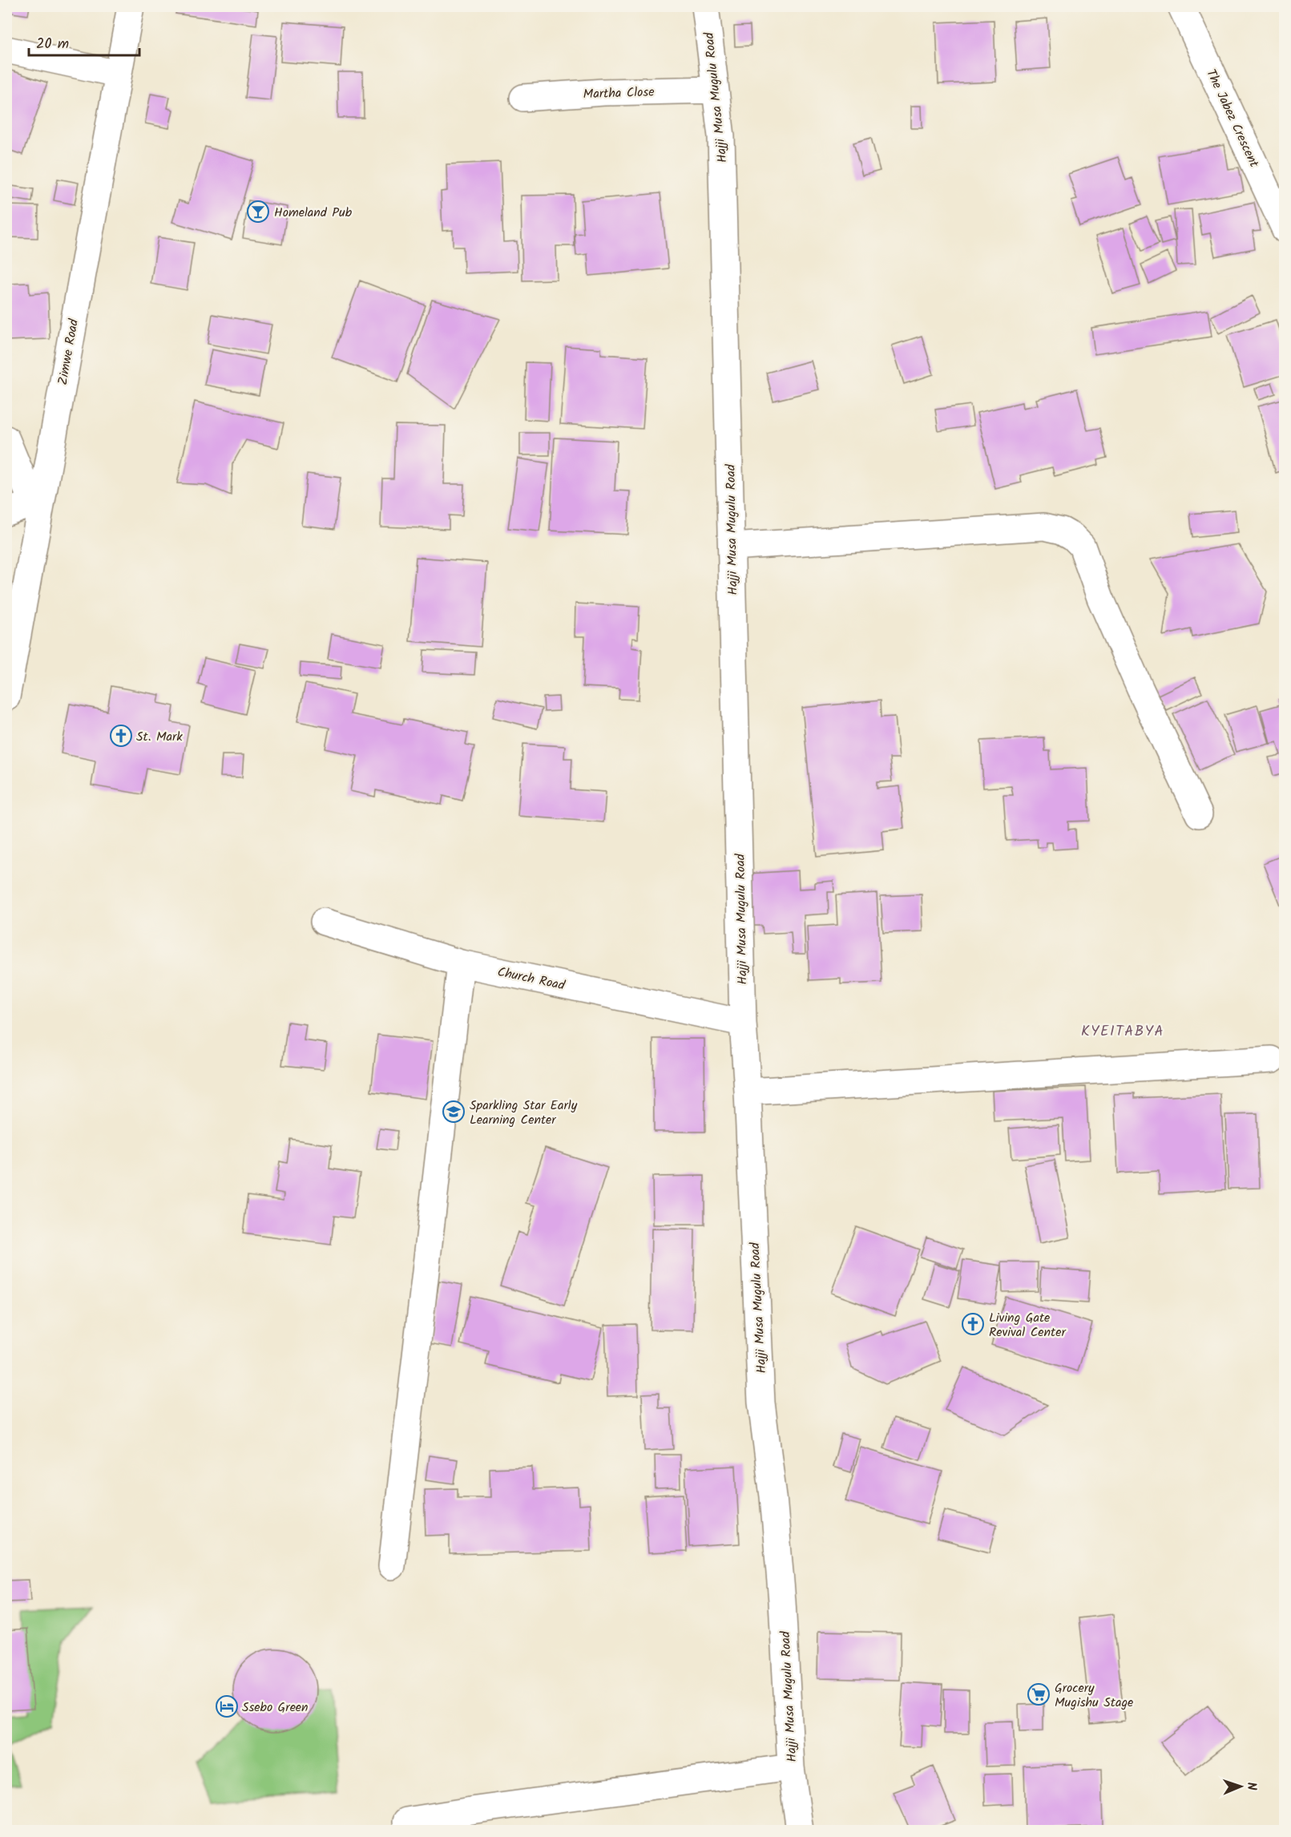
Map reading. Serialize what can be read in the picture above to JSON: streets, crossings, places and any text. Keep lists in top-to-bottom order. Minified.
{"streets":{"street":["Martha Close","Hajji Musa Mugulu Road","The Jabez Crescent","Zimwe Road","Church Road"]},"crossings":[["Martha Close","Hajji Musa Mugulu Road"],["Hajji Musa Mugulu Road","Church Road"]],"districts":["KYEITABYA"],"places":{"bar":["Homeland Pub"],"church":["St. Mark","Living Gate Revival Center"],"school or university":["Sparkling Star Early Learning Center"],"supermarket":["Grocery Mugishu Stage"],"hotel":["Ssebo Green"]},"scale_bar":"20 m","north":"right"}
